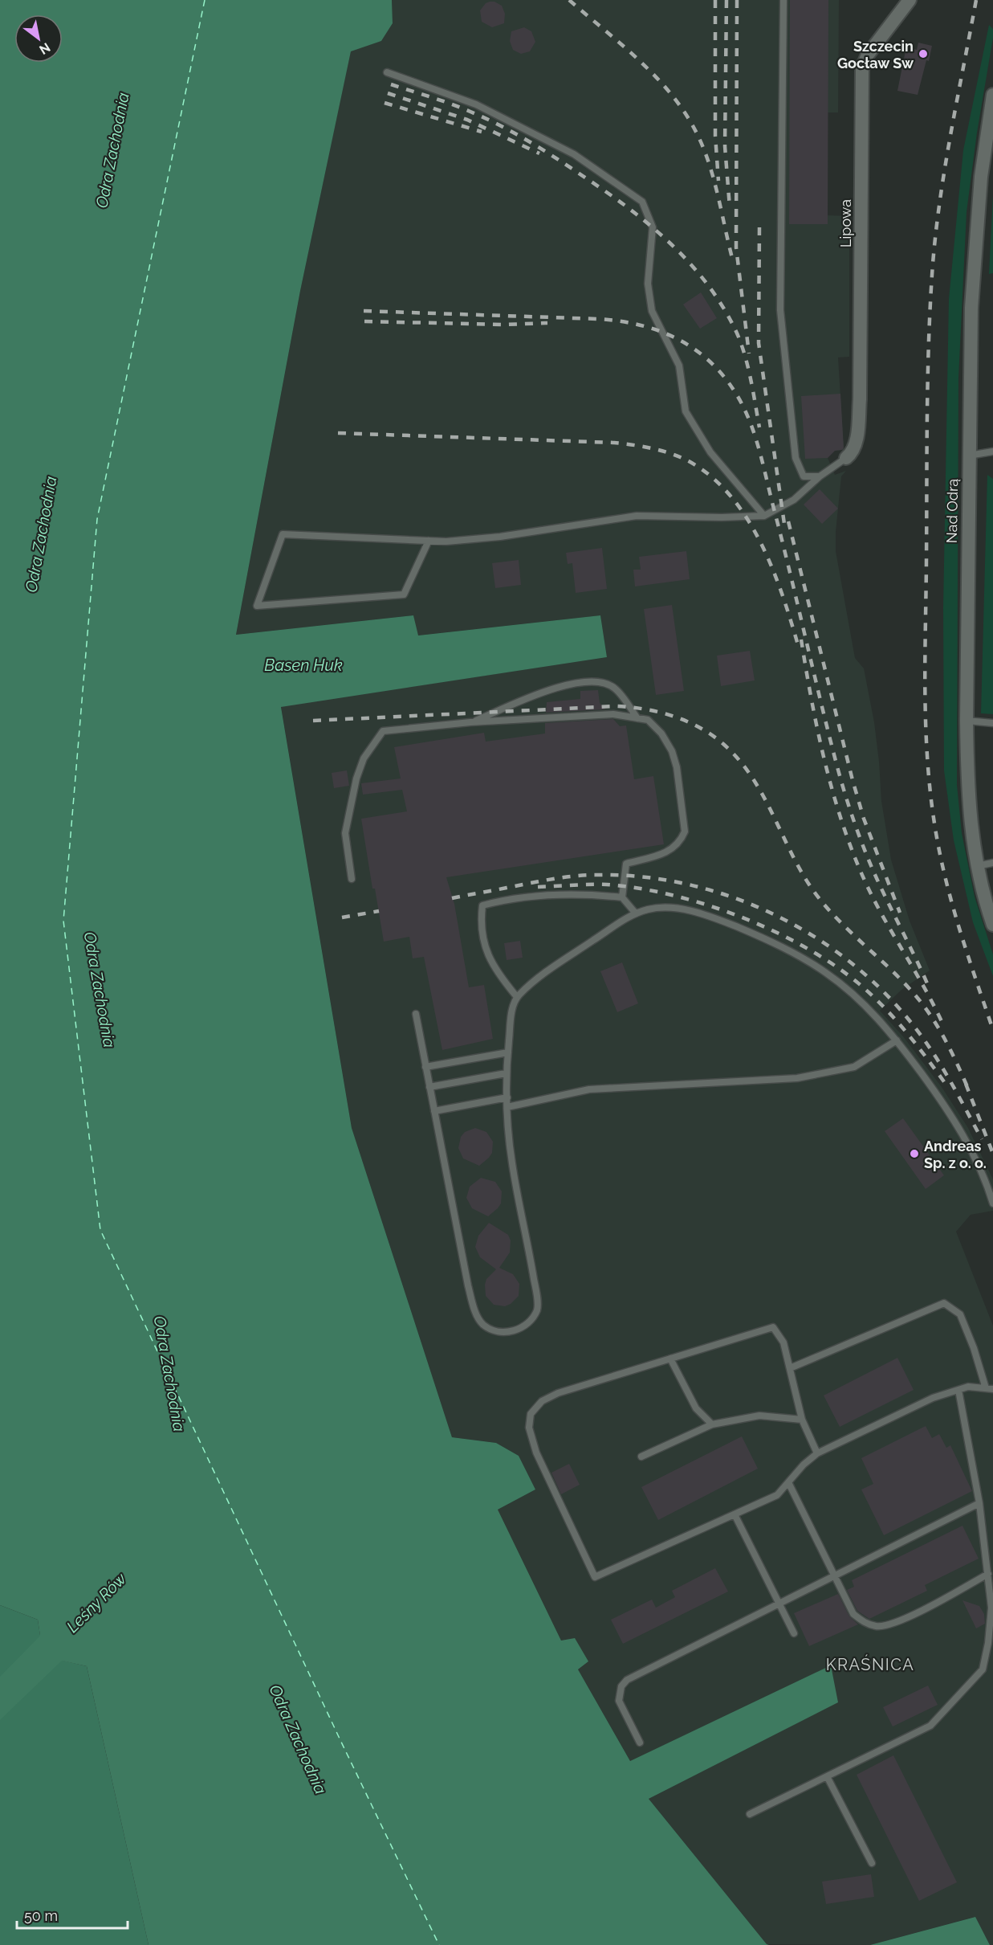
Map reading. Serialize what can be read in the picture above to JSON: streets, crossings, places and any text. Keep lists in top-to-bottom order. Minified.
{"streets":{"street":["Lipowa","Nad Odrą"]},"districts":["KRAŚNICA"],"water":["Odra Zachodnia","Basen Huk","Leśny Rów"],"places":["Szczecin Gocław Sw","Andreas Sp. z o. o."],"scale_bar":"50 m","north":"bottom right"}
